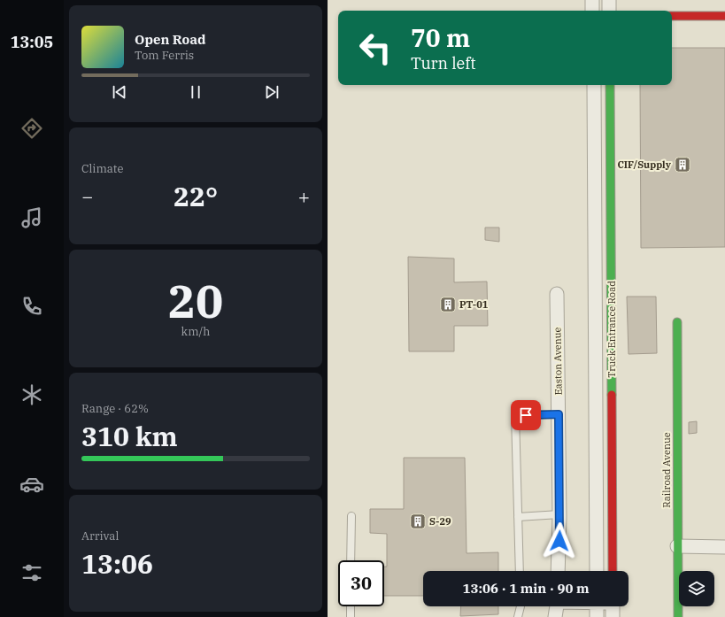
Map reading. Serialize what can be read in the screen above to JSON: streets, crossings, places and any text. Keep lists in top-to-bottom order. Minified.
{"streets":{"street":["Truck Entrance Road","Easton Avenue","Railroad Avenue"]},"places":{"building":["CIF/Supply","PT-01","S-29"]},"page":{"tabs":"13:05","turn":["70 m","Turn left"],"song":["Open Road","Tom Ferris"],"tile":["Climate",["20","km/h"],["Range · 62%","310 km"],["Arrival","13:06"]],"heat":["−","22°","+"],"limit":"30","trip":"13:06 · 1 min · 90 m"}}
